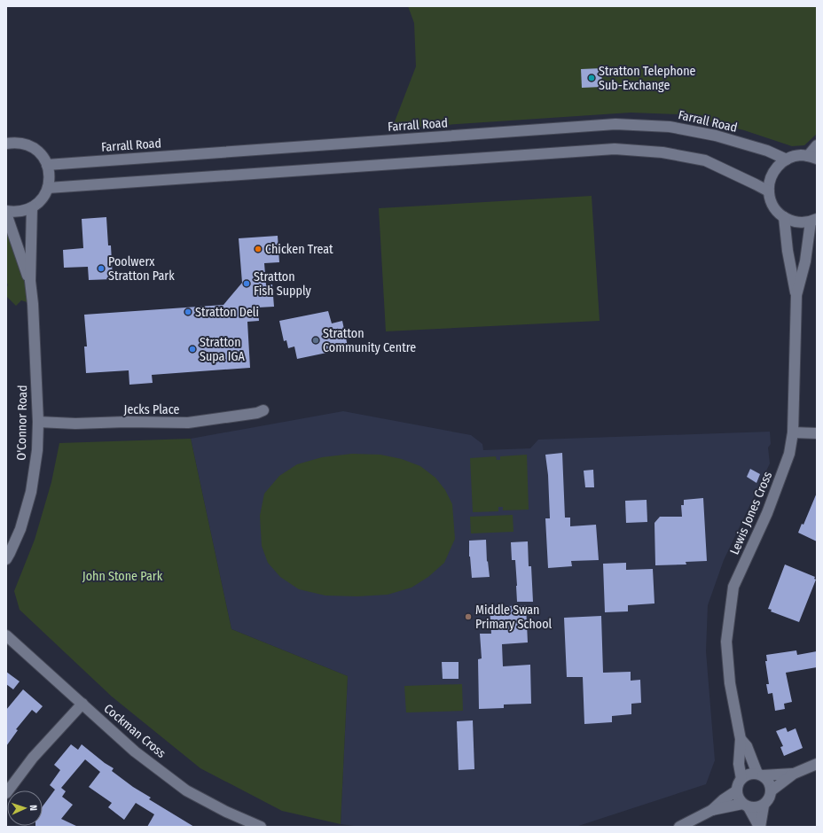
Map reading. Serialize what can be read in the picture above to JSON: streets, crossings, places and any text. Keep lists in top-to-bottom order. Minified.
{"streets":{"street":["Farrall Road","Jecks Place","O'Connor Road","Lewis Jones Cross","Cockman Cross"]},"crossings":[["Jecks Place","O'Connor Road"]],"parks":["John Stone Park"],"places":["Stratton Telephone Sub-Exchange","Chicken Treat","Poolwerx Stratton Park","Stratton Fish Supply","Stratton Deli","Stratton Community Centre","Stratton Supa IGA","Middle Swan Primary School"],"north":"right"}
